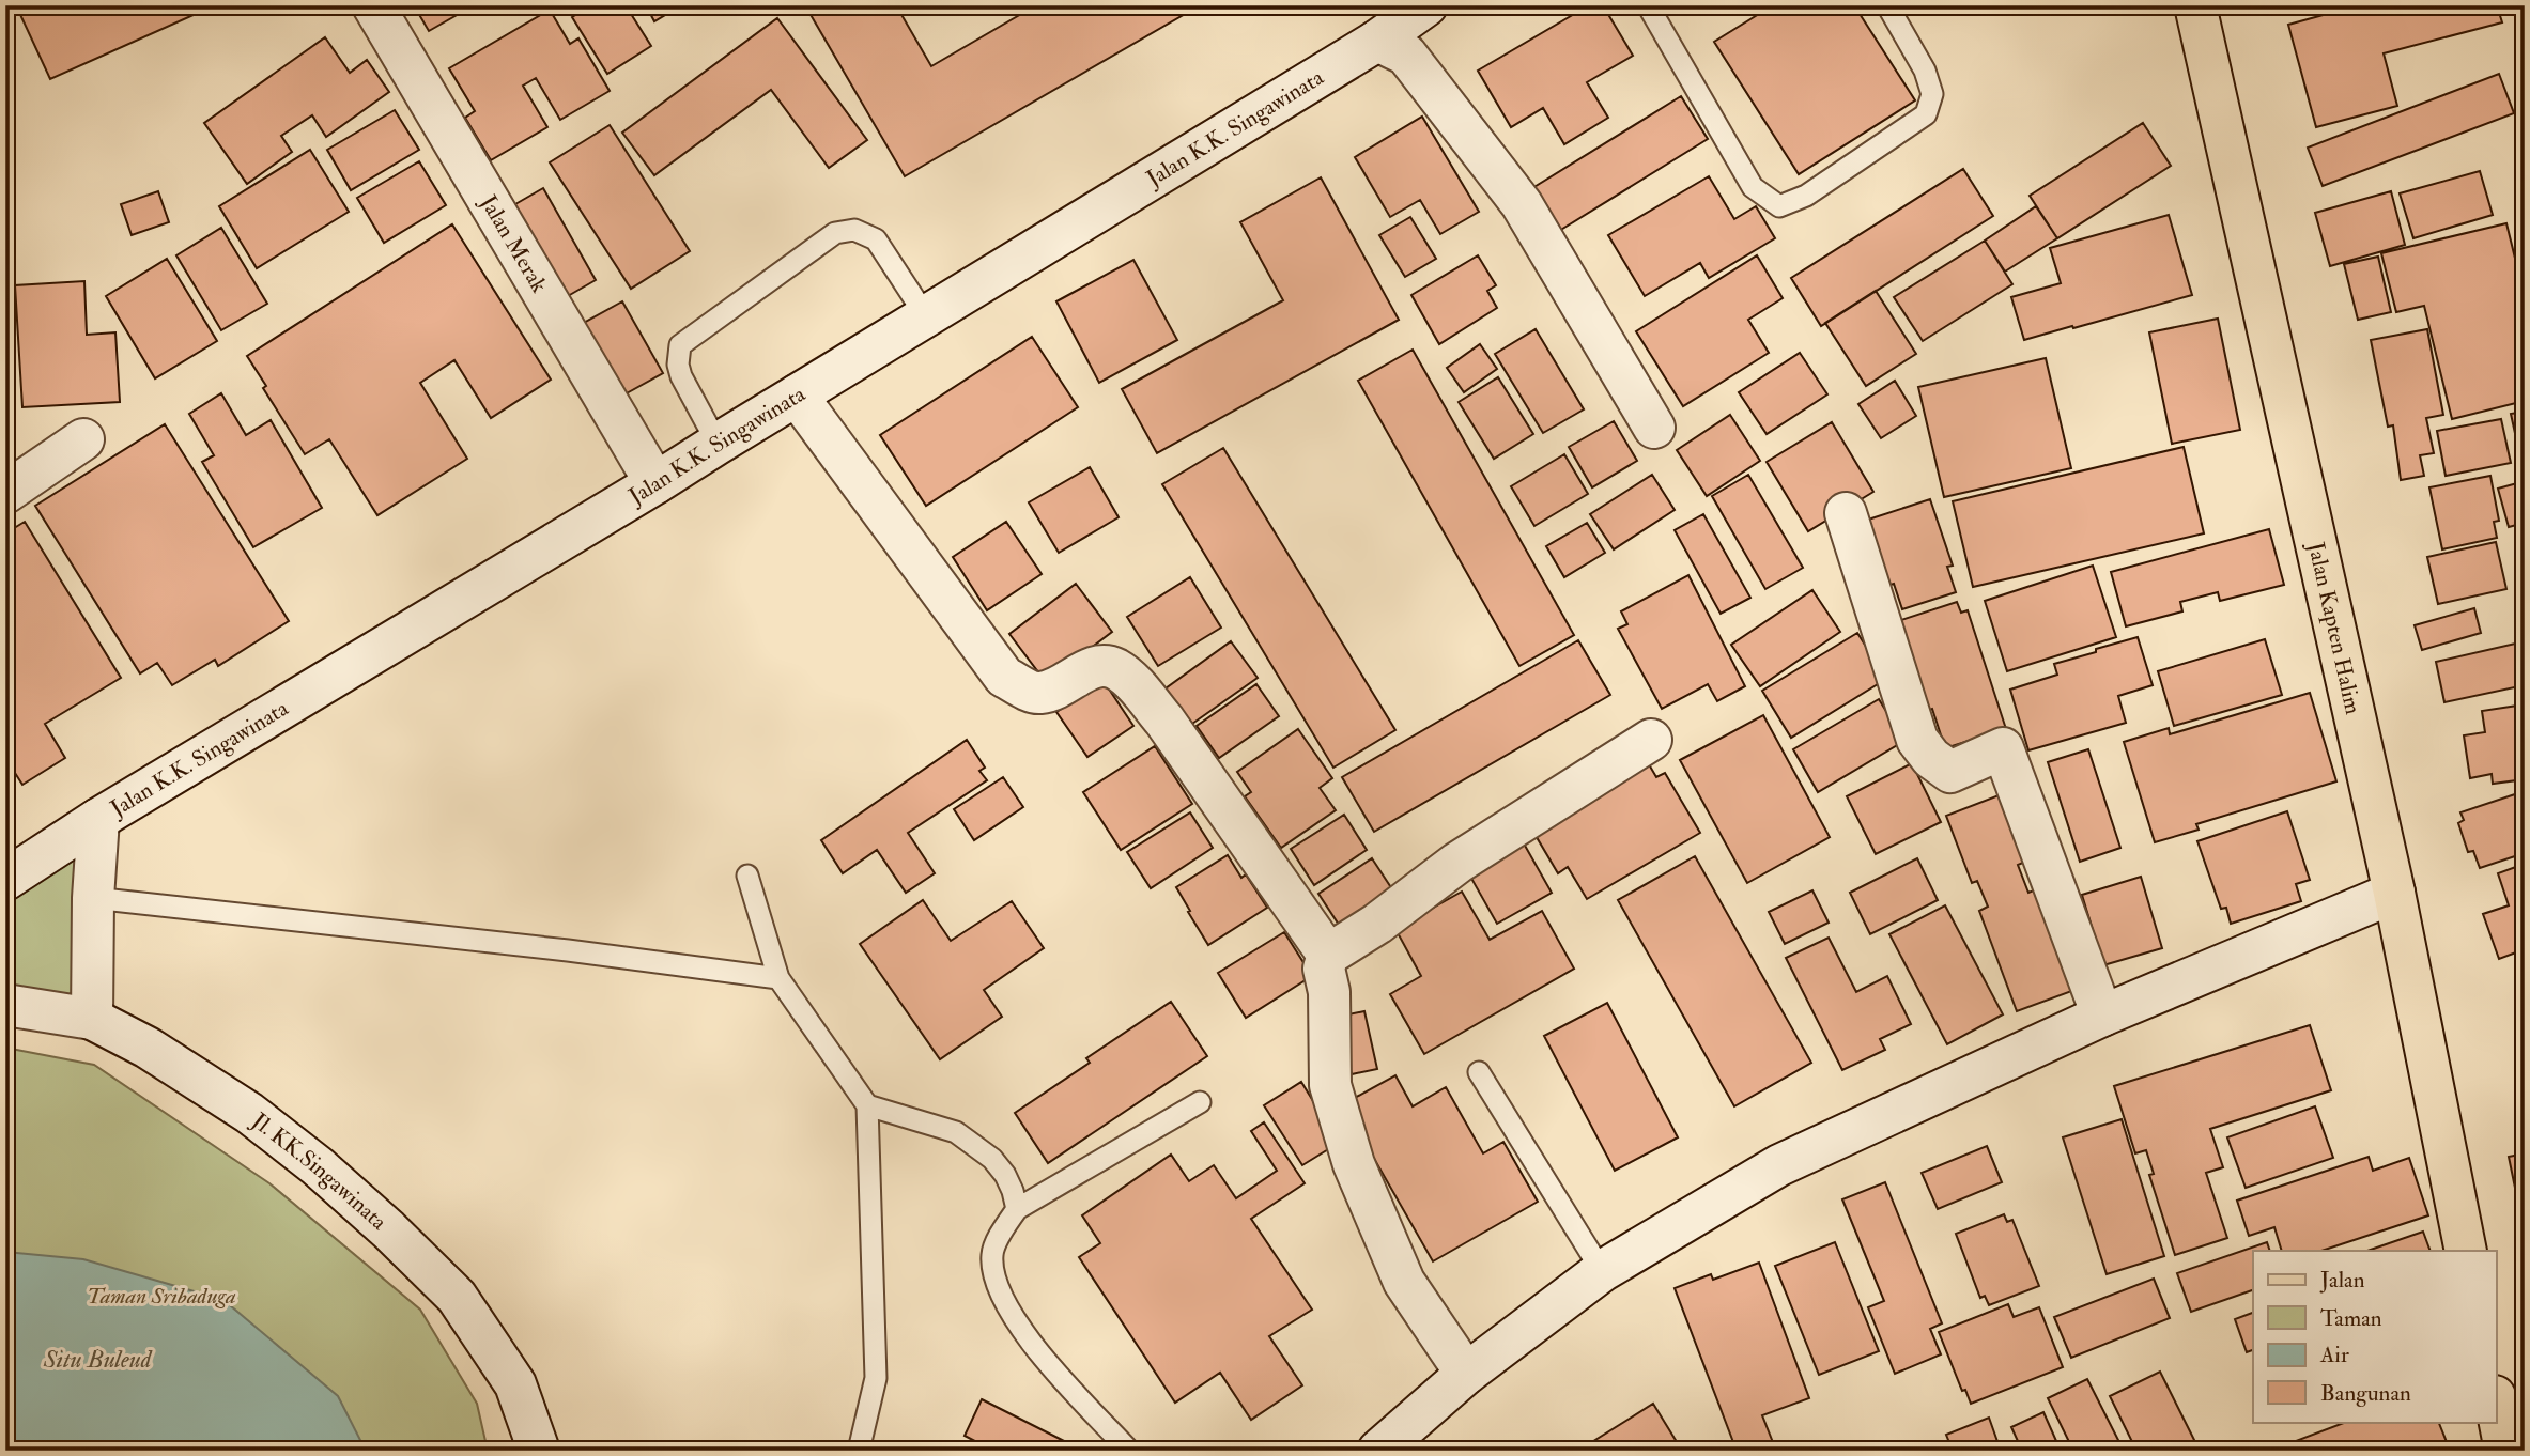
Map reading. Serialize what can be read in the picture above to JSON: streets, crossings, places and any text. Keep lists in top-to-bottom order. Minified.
{"streets":{"main road":["Jalan Kapten Halim"],"street":["Jalan K.K. Singawinata","Jalan Merak","Jl. KK.Singawinata"]},"crossings":[["Jalan K.K. Singawinata","Jalan Merak"]],"water":["Situ Buleud"],"parks":["Taman Sribaduga"],"legend":["Jalan","Taman","Air","Bangunan"]}
